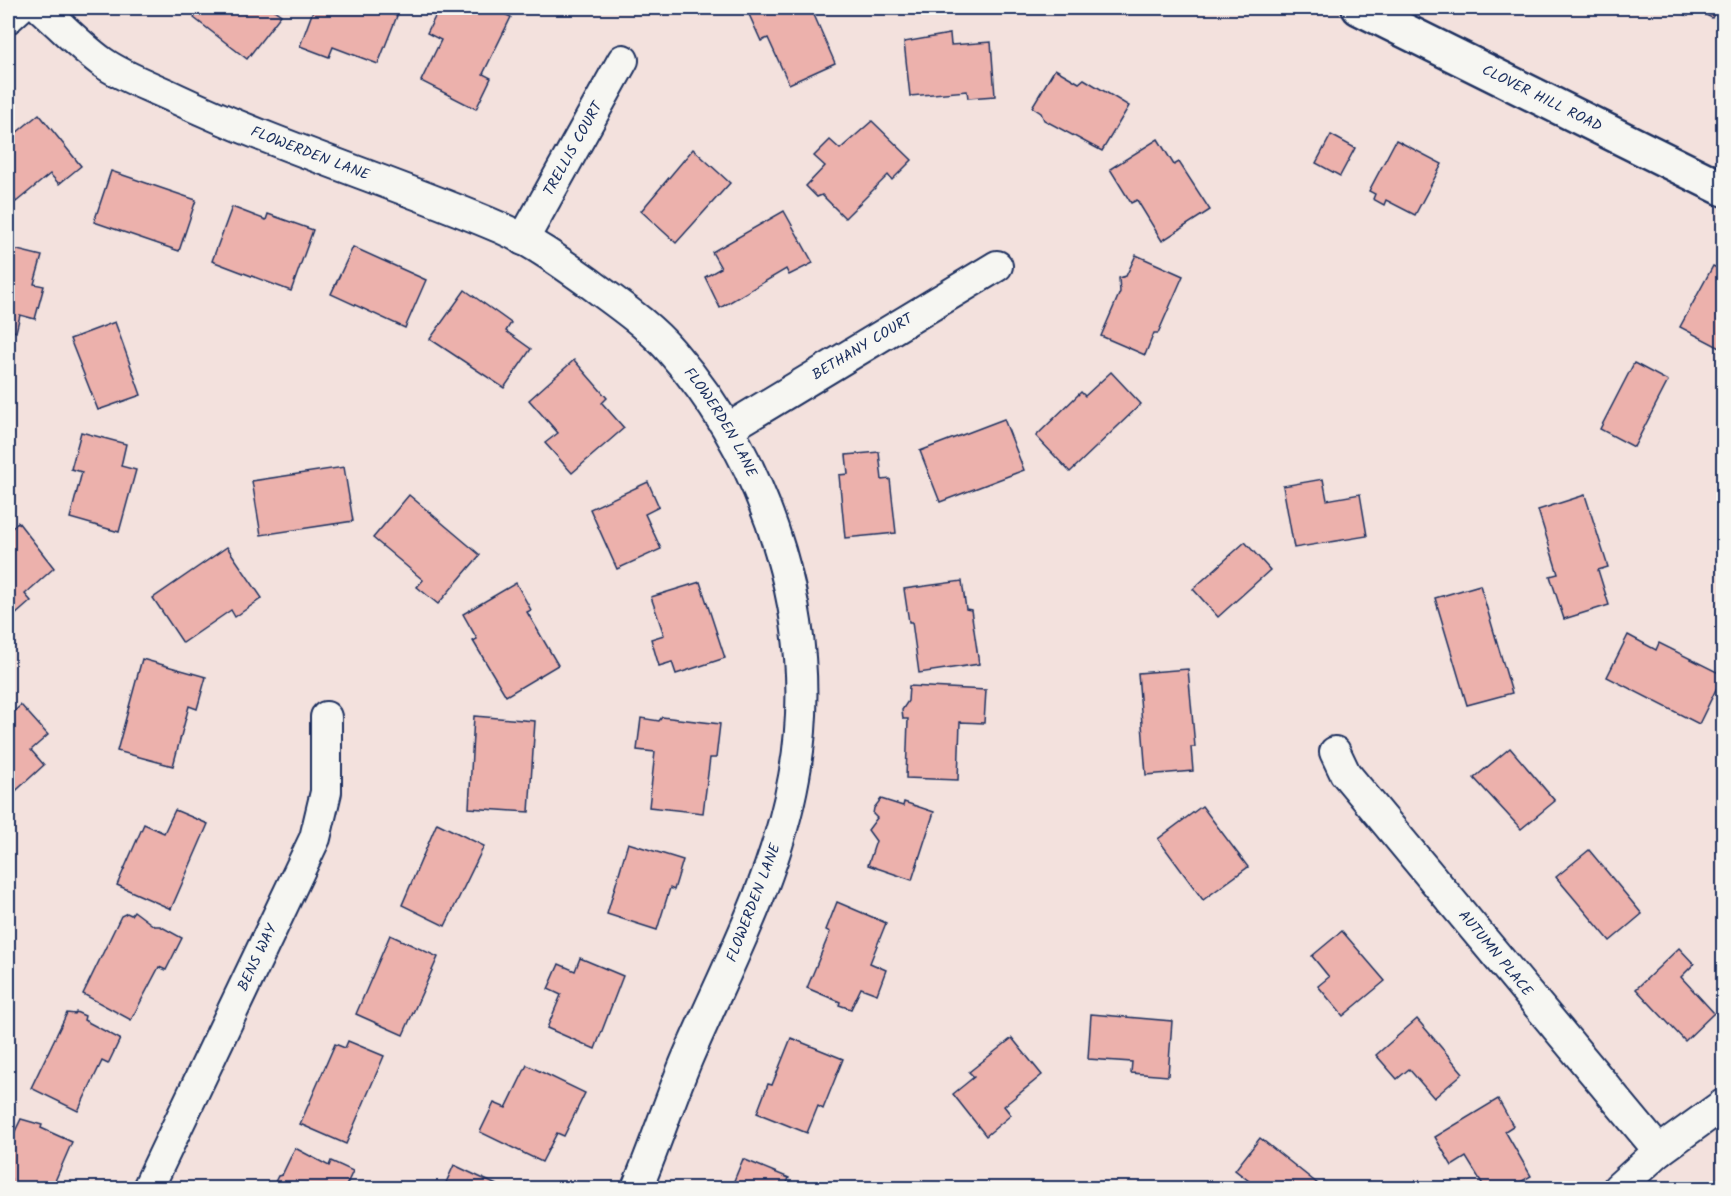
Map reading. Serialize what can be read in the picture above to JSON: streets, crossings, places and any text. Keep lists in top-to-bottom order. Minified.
{"streets":{"street":["CLOVER HILL ROAD","TRELLIS COURT","FLOWERDEN LANE","BETHANY COURT","AUTUMN PLACE","BENS WAY"]},"crossings":[["TRELLIS COURT","FLOWERDEN LANE"],["FLOWERDEN LANE","BETHANY COURT"]]}
